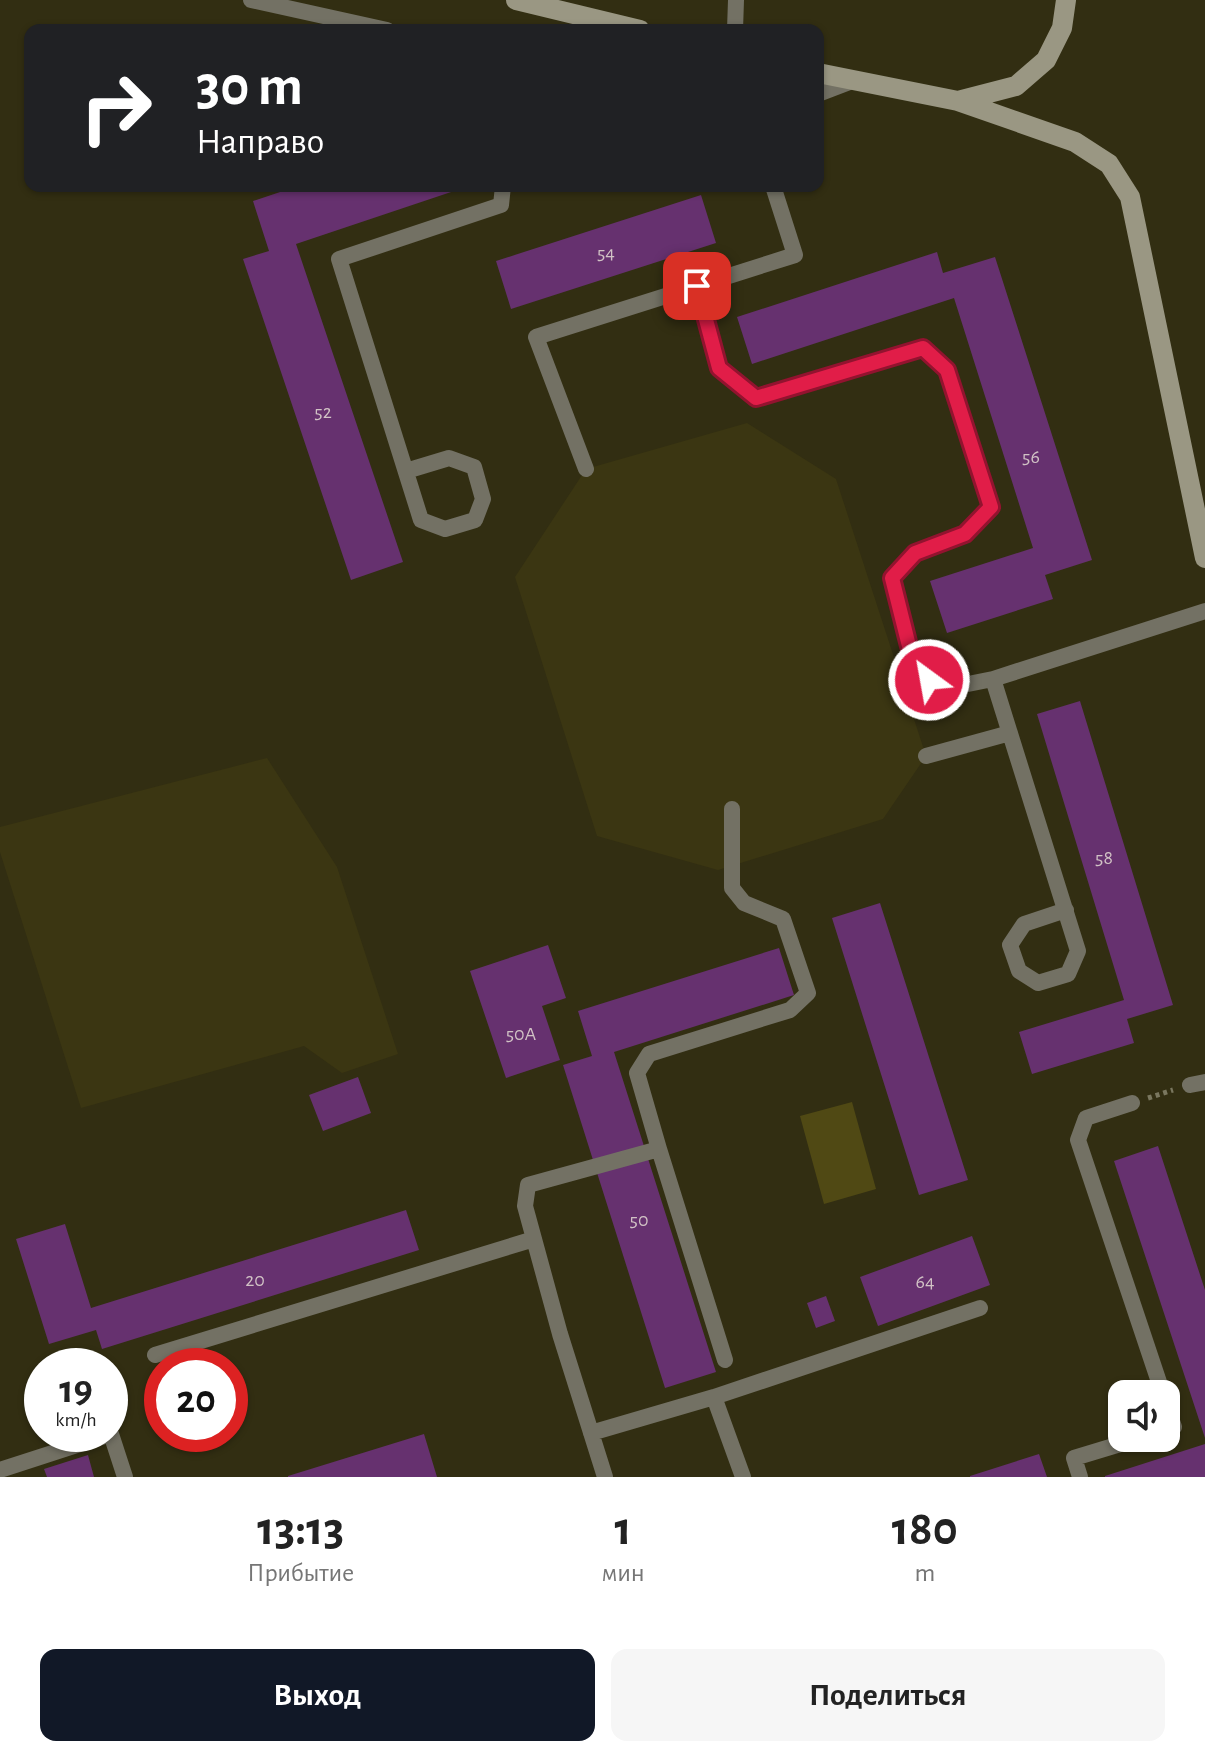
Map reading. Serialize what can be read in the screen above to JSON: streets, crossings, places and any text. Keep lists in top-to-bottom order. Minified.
{"house_numbers":["54","52","56","58","50А","50","20","64"],"page":{"turn":["30 m","Направо"],"speed":"19 km/h","limit":"20","eta":["13:13","Прибытие","1","мин","180","m"],"buttons":["Выход","Поделиться"]}}
